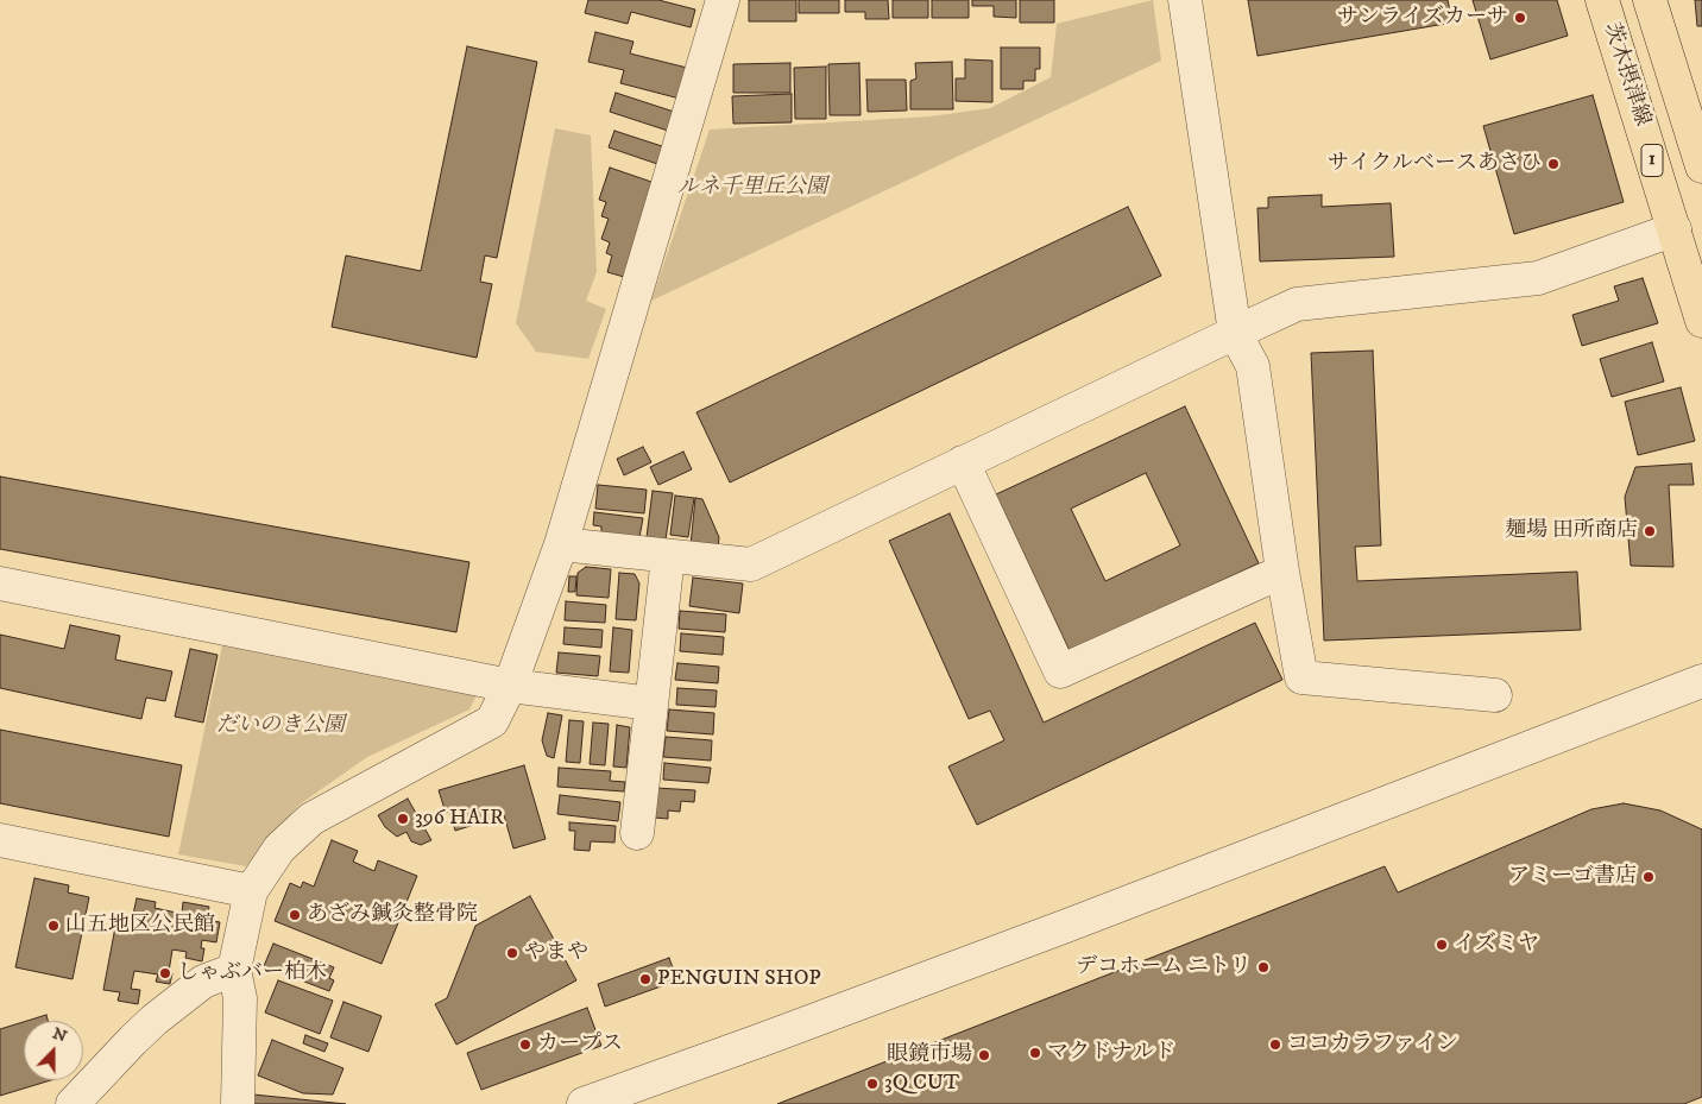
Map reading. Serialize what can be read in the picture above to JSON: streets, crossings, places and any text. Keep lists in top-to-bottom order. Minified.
{"streets":{"main road":["茨木摂津線","1"]},"parks":["ルネ千里丘公園","だいのき公園"],"places":["サンライズカーサ","サイクルベースあさひ","麺場 田所商店","396 HAIR","アミーゴ書店","あざみ鍼灸整骨院","山五地区公民館","イズミヤ","やまや","デコホーム ニトリ","しゃぶバー柏木","PENGUIN SHOP","カープス","ココカラファイン","マクドナルド","眼鏡市場","3Q CUT"],"north":"top"}
